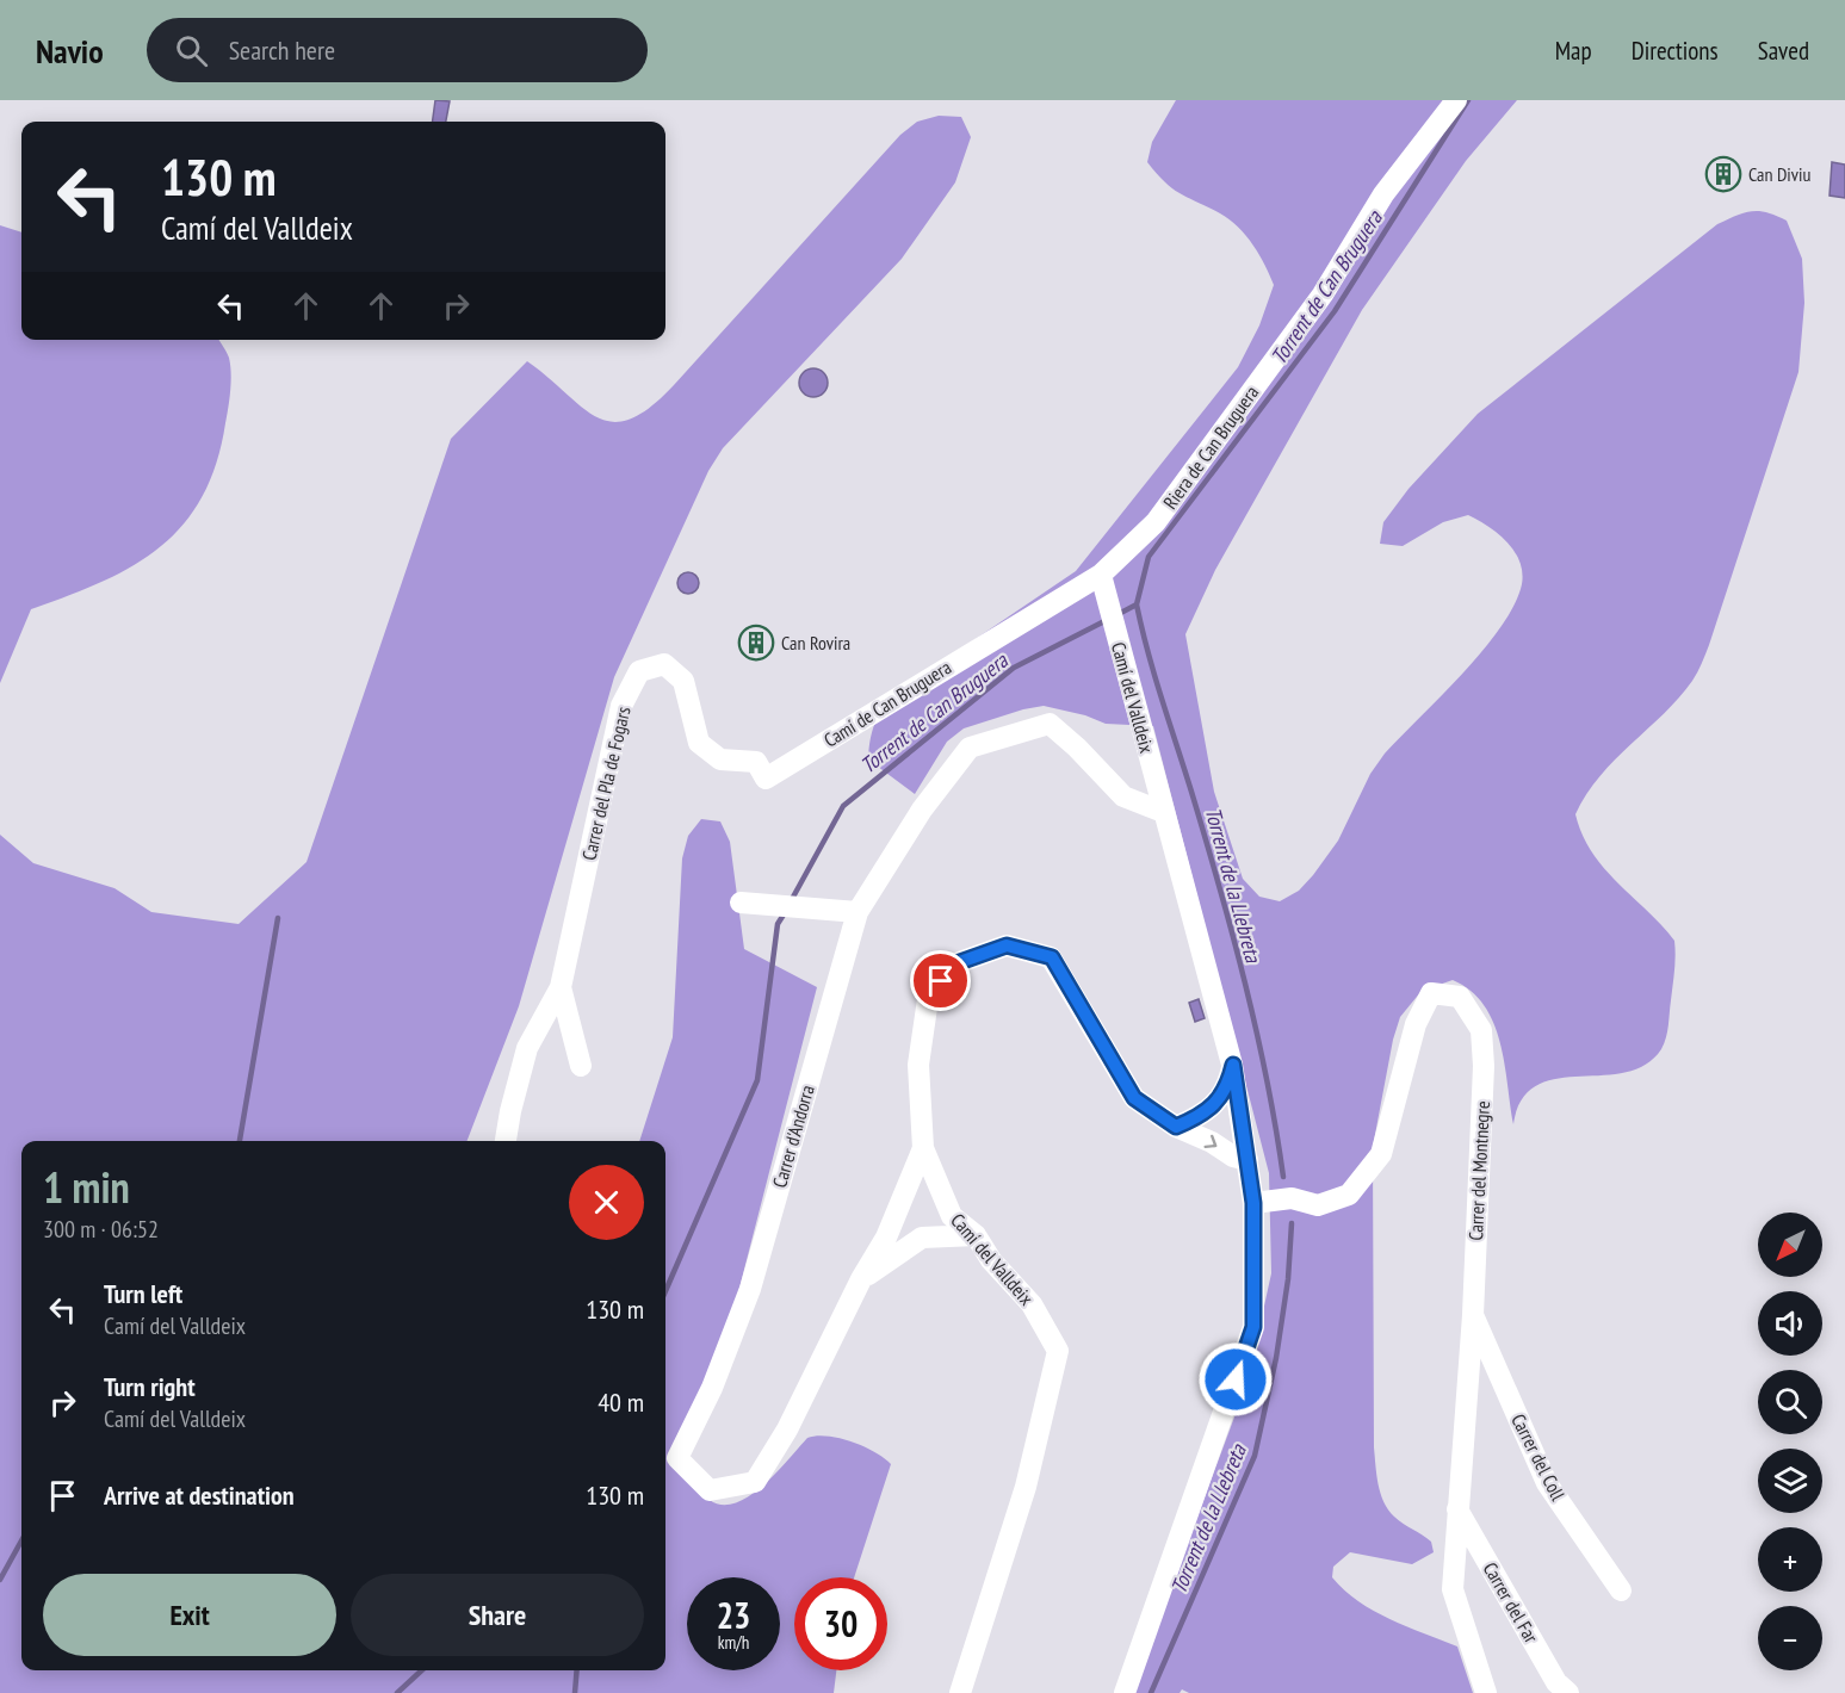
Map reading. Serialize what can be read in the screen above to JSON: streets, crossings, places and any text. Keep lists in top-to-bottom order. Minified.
{"streets":{"street":["Riera de Can Bruguera","Camí del Valldeix","Camí de Can Bruguera","Carrer del Pla de Fogars","Carrer d'Andorra","Carrer del Montnegre","Carrer del Coll","Carrer del Far"]},"crossings":[["Riera de Can Bruguera","Camí del Valldeix"],["Riera de Can Bruguera","Camí de Can Bruguera"],["Camí del Valldeix","Camí de Can Bruguera"],["Camí del Valldeix","Carrer d'Andorra"],["Camí de Can Bruguera","Carrer del Pla de Fogars"],["Carrer del Montnegre","Carrer del Coll"],["Carrer del Montnegre","Carrer del Far"]],"water":["Torrent de Can Bruguera","Torrent de la Llebreta"],"places":{"building":["Can Diviu","Can Rovira"]},"north":"bottom left","page":{"header":"Navio","search":"Search here","nav":["Map","Directions","Saved"],"turn":["130 m","Camí del Valldeix"],"heading":["1 min","300 m · 06:52"],"map_buttons":["+","−"],"list":[{"name":"Turn left","note":"Camí del Valldeix","value":"130 m"},{"name":"Turn right","note":"Camí del Valldeix","value":"40 m"},{"name":"Arrive at destination","value":"130 m"}],"buttons":["Exit","Share"],"speed":"23 km/h","limit":"30"}}
